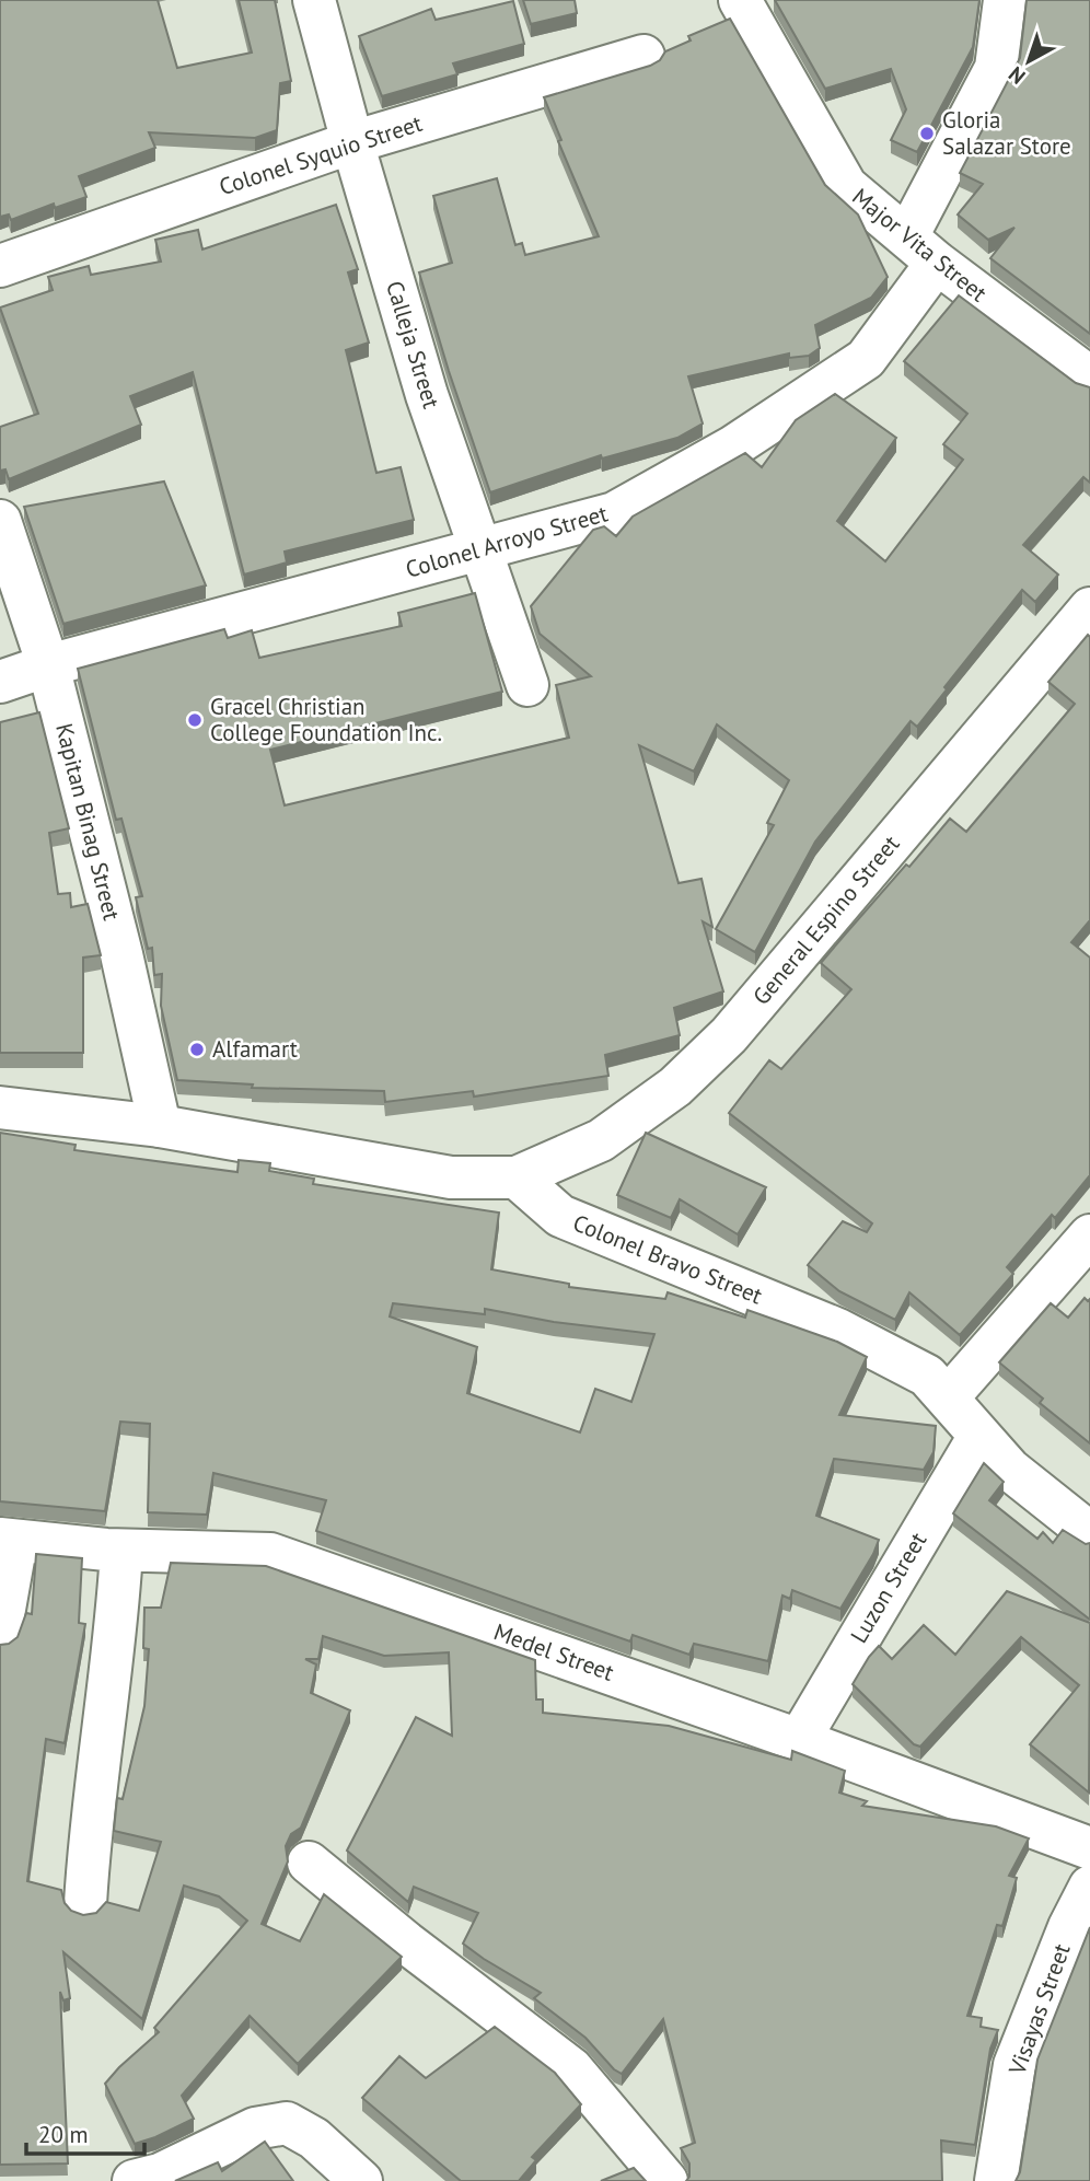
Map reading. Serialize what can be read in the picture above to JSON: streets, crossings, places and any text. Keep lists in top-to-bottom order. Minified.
{"streets":{"street":["Colonel Syquio Street","Major Vita Street","Calleja Street","Colonel Arroyo Street","Kapitan Binag Street","General Espino Street","Colonel Bravo Street","Luzon Street","Medel Street","Visayas Street"]},"crossings":[["Colonel Syquio Street","Calleja Street"],["Major Vita Street","Colonel Arroyo Street"],["Calleja Street","Colonel Arroyo Street"],["Colonel Arroyo Street","Kapitan Binag Street"],["General Espino Street","Colonel Bravo Street"],["Colonel Bravo Street","Luzon Street"],["Luzon Street","Medel Street"]],"places":["Gloria Salazar Store","Gracel Christian College Foundation Inc.","Alfamart"],"scale_bar":"20 m","north":"bottom left"}
